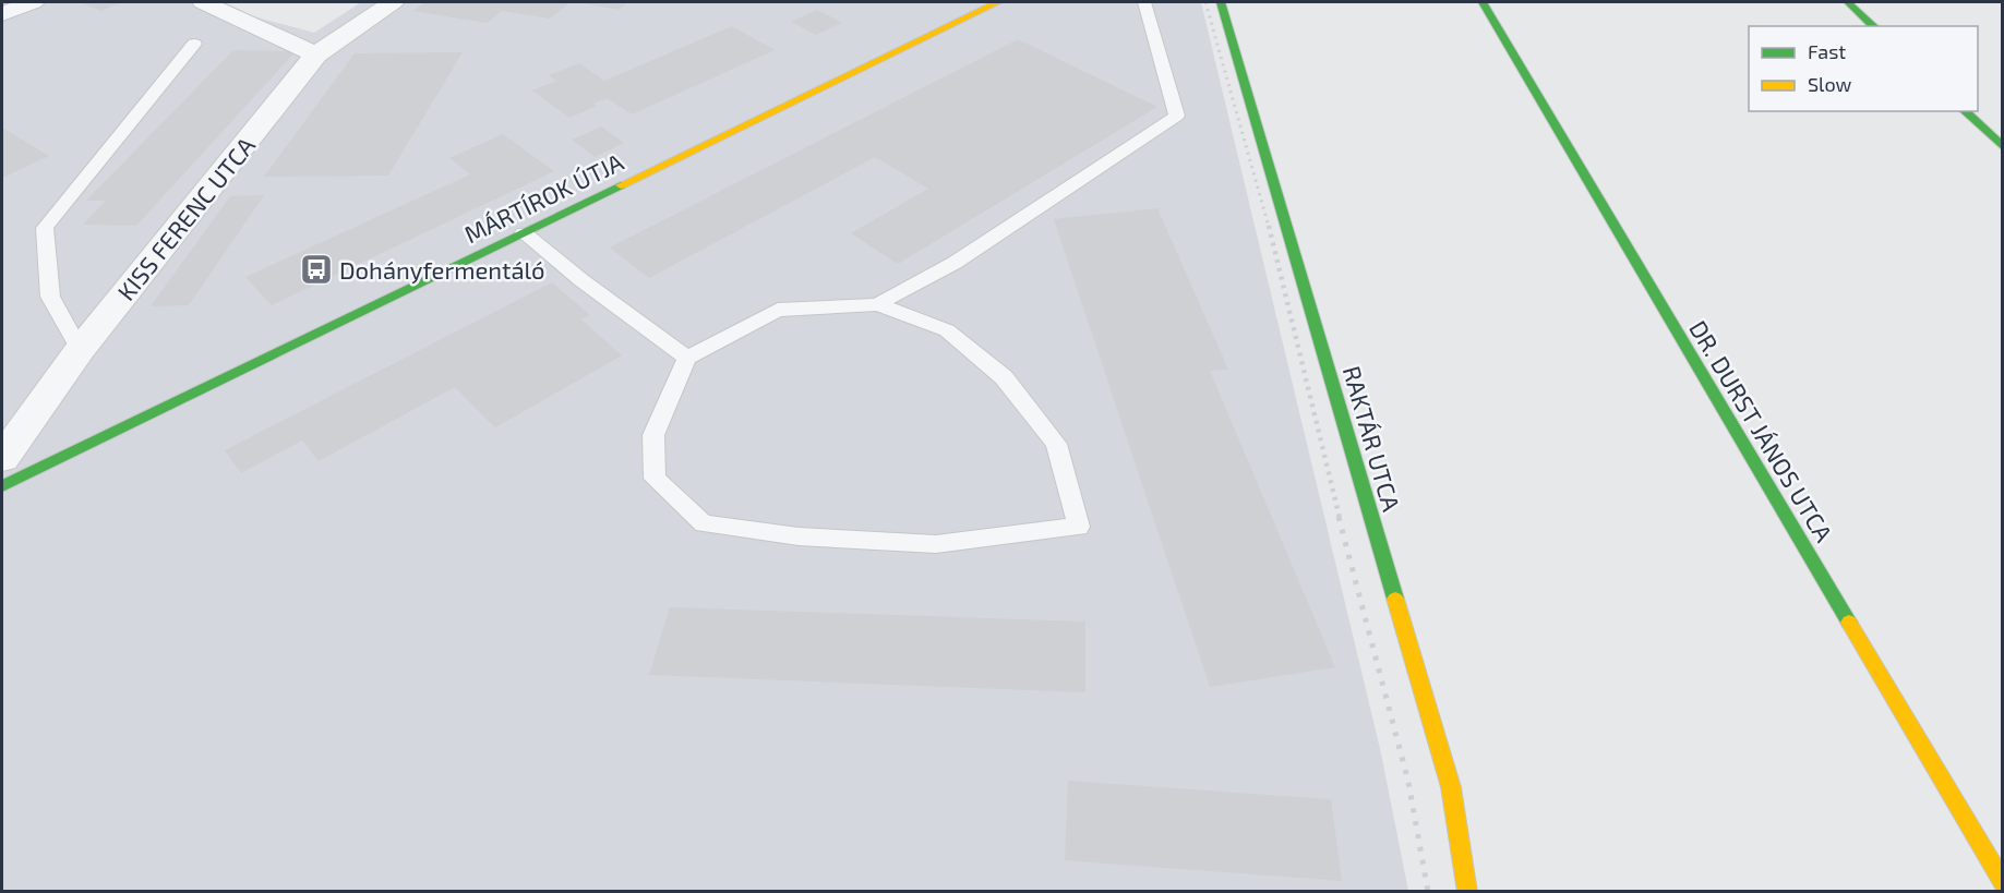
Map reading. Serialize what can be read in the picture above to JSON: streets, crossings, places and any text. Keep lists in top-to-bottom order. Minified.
{"streets":{"street":["MÁRTÍROK ÚTJA","KISS FERENC UTCA","DR. DURST JÁNOS UTCA","RAKTÁR UTCA"]},"places":{"bus stop":["Dohányfermentáló"]},"legend":["Fast","Slow"]}
